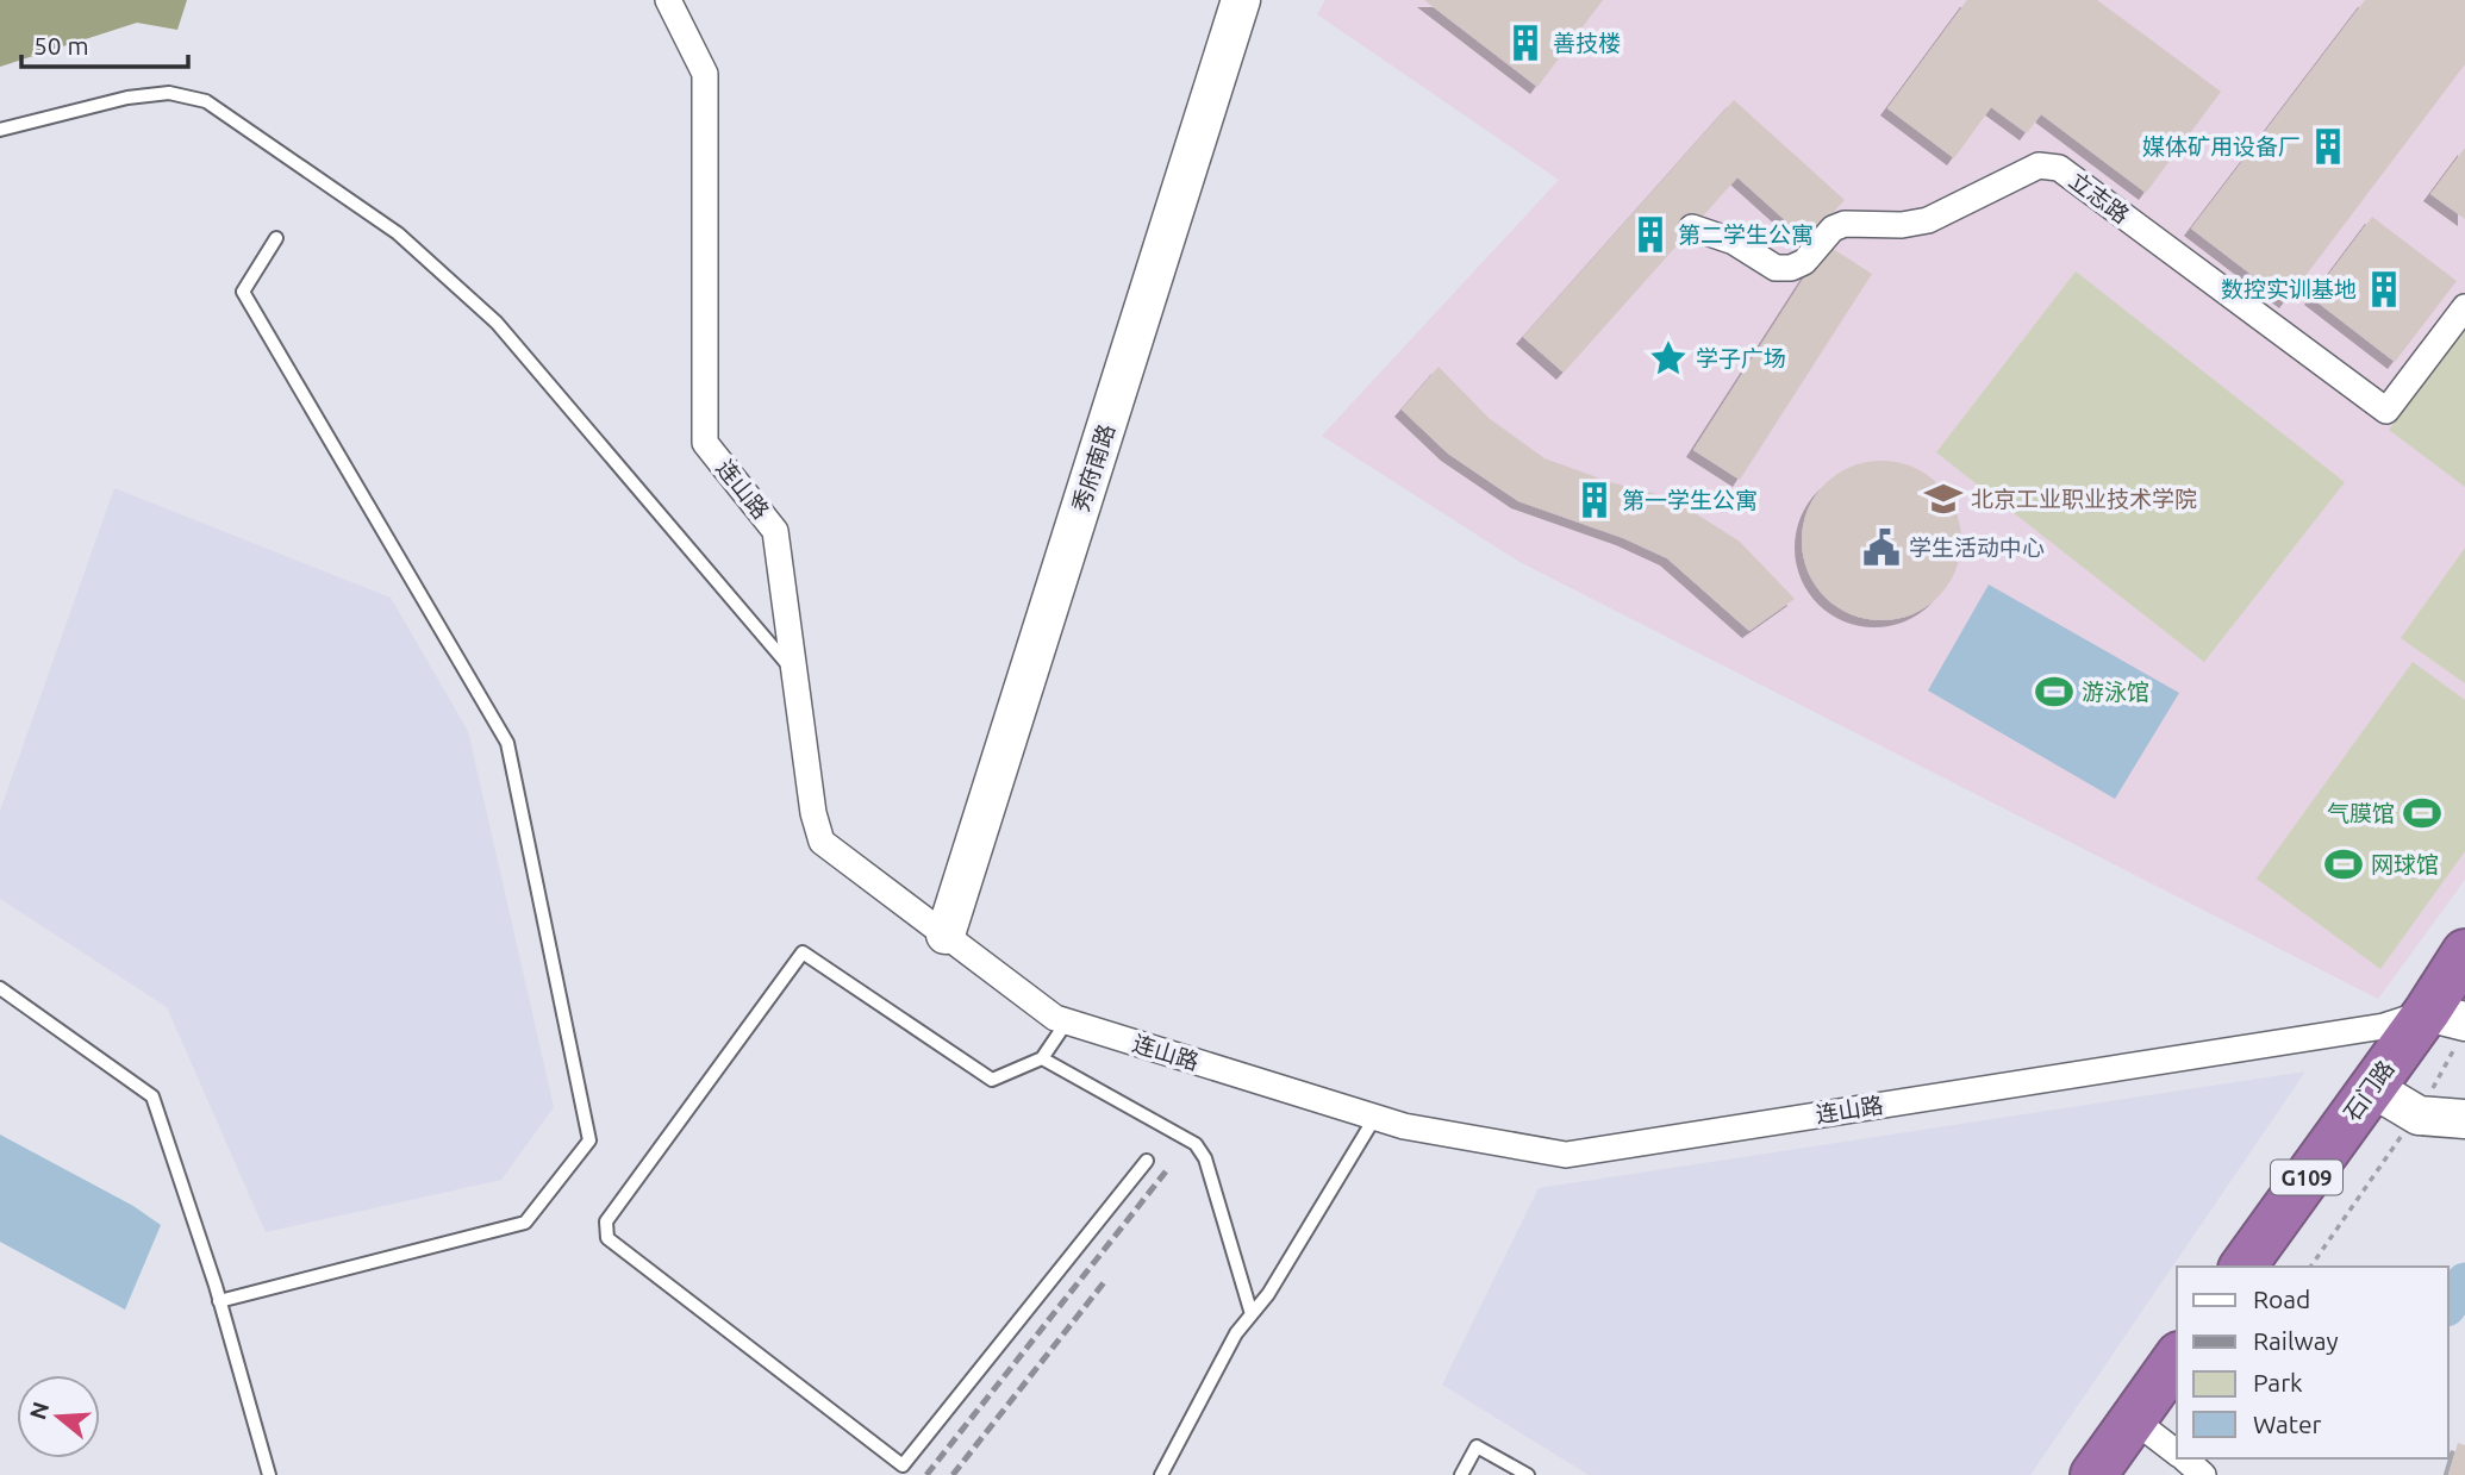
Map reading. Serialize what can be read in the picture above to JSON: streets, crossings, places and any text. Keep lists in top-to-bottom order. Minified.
{"streets":{"highway":["石门路","G109"],"street":["立志路","秀府南路","连山路"]},"crossings":[["秀府南路","连山路"],["连山路","石门路"]],"places":{"building":["善技楼","媒体矿用设备厂","第二学生公寓","数控实训基地","第一学生公寓"],"place":["学子广场"],"school or university":["北京工业职业技术学院"],"public building":["学生活动中心"],"sports":["游泳馆","气膜馆","网球馆"]},"legend":["Road","Railway","Park","Water"],"scale_bar":"50 m","north":"left"}
